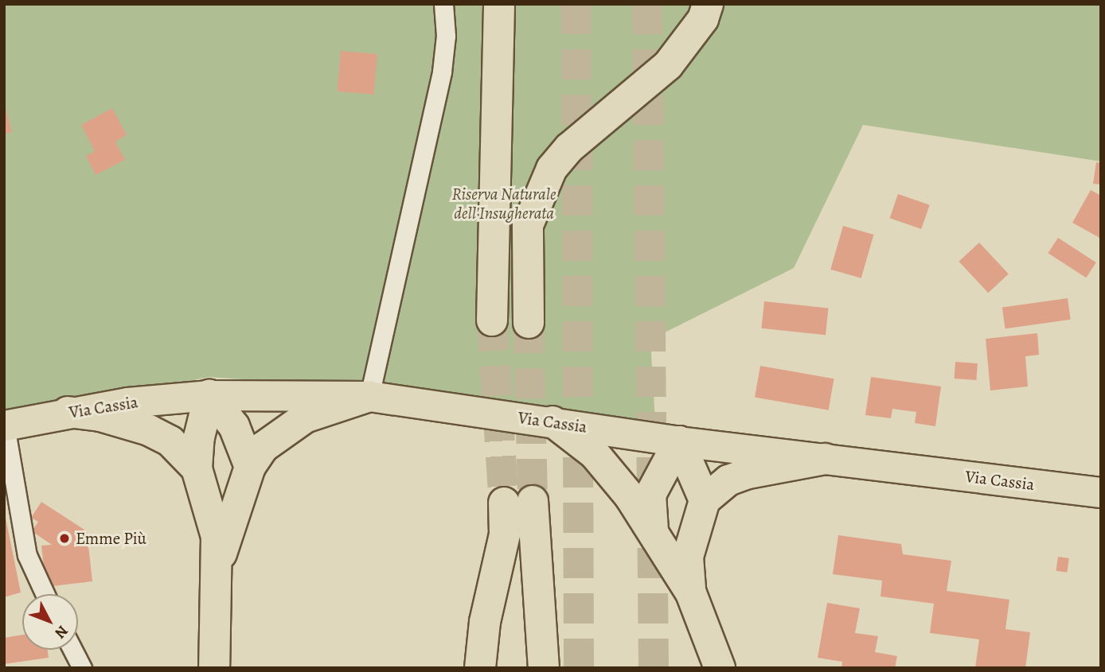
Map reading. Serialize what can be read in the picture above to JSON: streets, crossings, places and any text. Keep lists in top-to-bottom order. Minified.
{"streets":{"main road":["Via Cassia"]},"parks":["Riserva Naturale dell'Insugherata"],"places":["Emme Più"],"north":"bottom right"}
